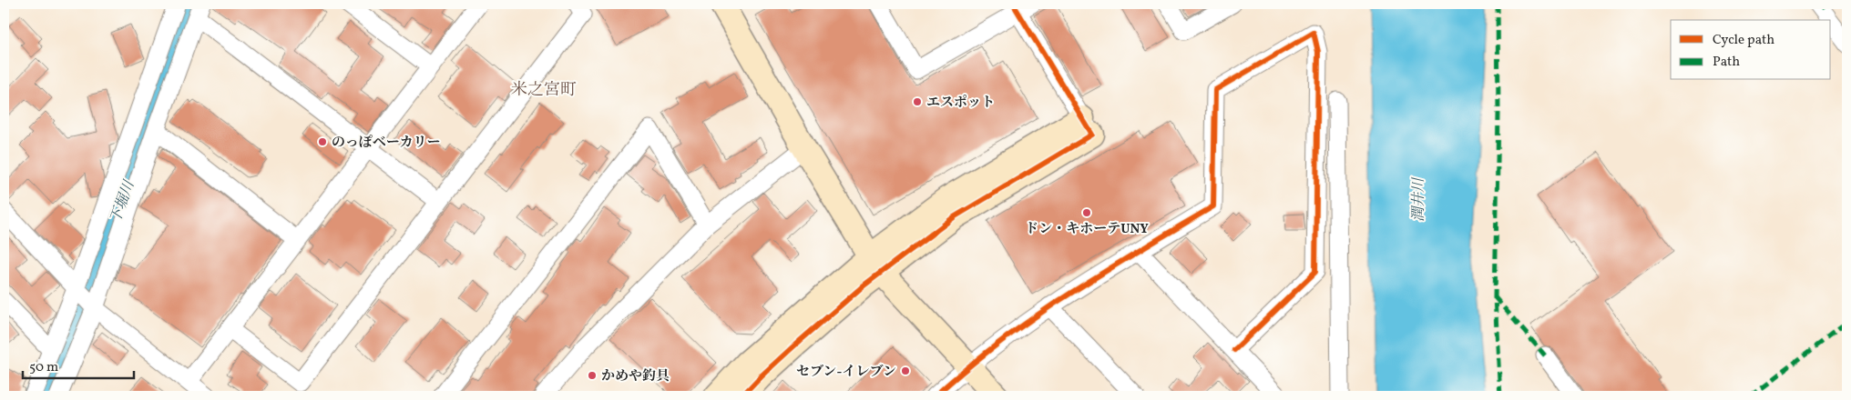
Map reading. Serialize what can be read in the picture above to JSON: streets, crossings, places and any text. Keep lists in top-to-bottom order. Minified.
{"districts":["米之宮町"],"water":["潤井川","下堀川"],"places":["エスポット","のっぽベーカリー","ドン・キホーテUNY","セブン-イレブン","かめや釣具"],"legend":["Cycle path","Path"],"scale_bar":"50 m"}
